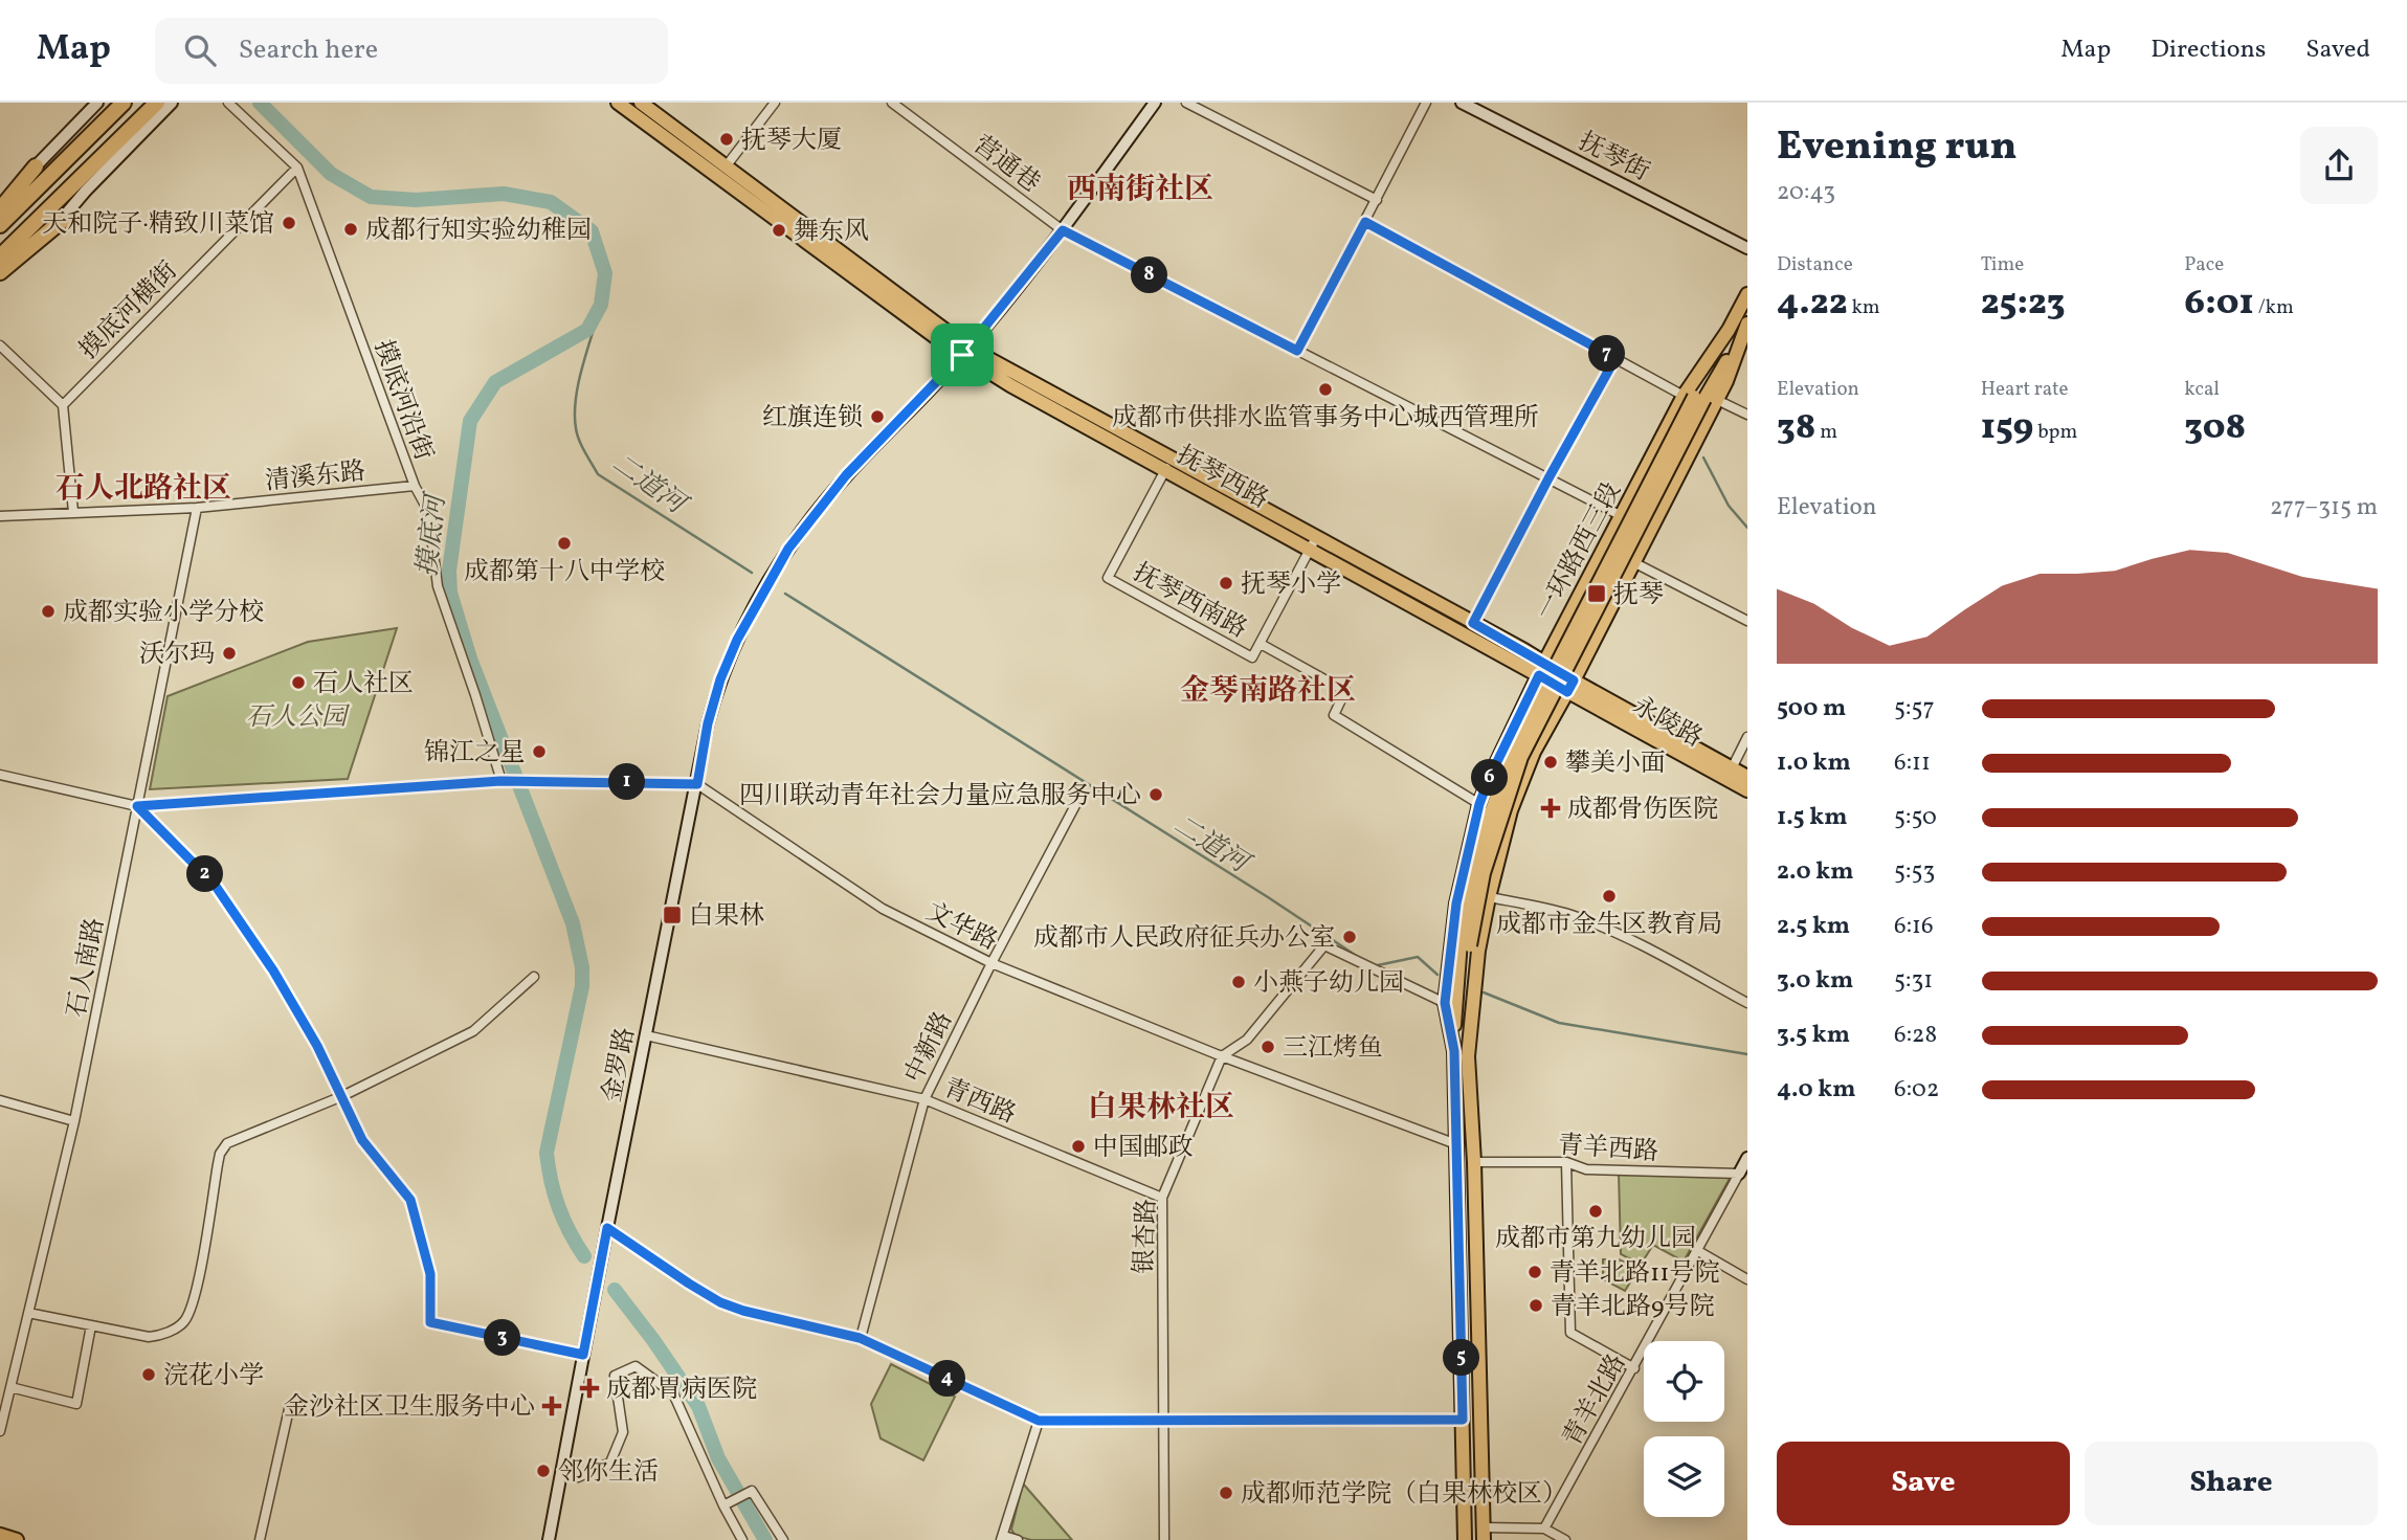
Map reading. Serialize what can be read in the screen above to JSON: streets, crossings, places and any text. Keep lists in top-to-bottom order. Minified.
{"streets":{"main road":["抚琴西路","一环路西三段","永陵路"],"street":["抚琴街","营通巷","摸底河横街","摸底河沿街","清溪东路","抚琴西南路","文华路","石人南路","中新路","金罗路","青西路","青羊西路","银杏路","青羊北路"]},"crossings":[["营通巷","一环路西三段"],["营通巷","金罗路"],["摸底河横街","摸底河沿街"],["摸底河沿街","清溪东路"],["清溪东路","石人南路"],["抚琴西路","一环路西三段"],["抚琴西路","抚琴西南路"],["抚琴西路","永陵路"],["抚琴西路","金罗路"],["一环路西三段","抚琴西南路"],["一环路西三段","永陵路"],["一环路西三段","文华路"],["一环路西三段","青羊西路"],["文华路","中新路"],["文华路","金罗路"],["文华路","银杏路"],["中新路","青西路"],["金罗路","青西路"],["青西路","银杏路"],["青羊西路","青羊北路"]],"districts":["西南街社区","石人北路社区","金琴南路社区","白果林社区"],"water":["二道河","摸底河"],"parks":["石人公园"],"places":{"other":["抚琴大厦","天和院子·精致川菜馆","成都行知实验幼稚园","舞东风","成都市供排水监管事务中心城西管理所","红旗连锁","成都第十八中学校","抚琴小学","成都实验小学分校","沃尔玛","石人社区","锦江之星","攀美小面","四川联动青年社会力量应急服务中心","成都市金牛区教育局","成都市人民政府征兵办公室","小燕子幼儿园","三江烤鱼","中国邮政","成都市第九幼儿园","青羊北路11号院","青羊北路9号院","浣花小学","邻你生活","成都师范学院（白果林校区）"],"transit":["抚琴","白果林"],"health":["成都骨伤医院","成都胃病医院","金沙社区卫生服务中心"]},"page":{"header":"Map","search":"Search here","nav":["Map","Directions","Saved"],"heading":["Evening run","20:43"],"stats":[["Distance","4.22 km"],["Time","25:23"],["Pace","6:01 /km"],["Elevation","38 m"],["Heart rate","159 bpm"],["kcal","308"]],"pins":["8","7","6","1","2","3","5","4"],"chart":["Elevation","277–315 m"],"list":[{"name":"500 m","note":"5:57"},{"name":"1.0 km","note":"6:11"},{"name":"1.5 km","note":"5:50"},{"name":"2.0 km","note":"5:53"},{"name":"2.5 km","note":"6:16"},{"name":"3.0 km","note":"5:31"},{"name":"3.5 km","note":"6:28"},{"name":"4.0 km","note":"6:02"}],"buttons":["Save","Share"]}}
